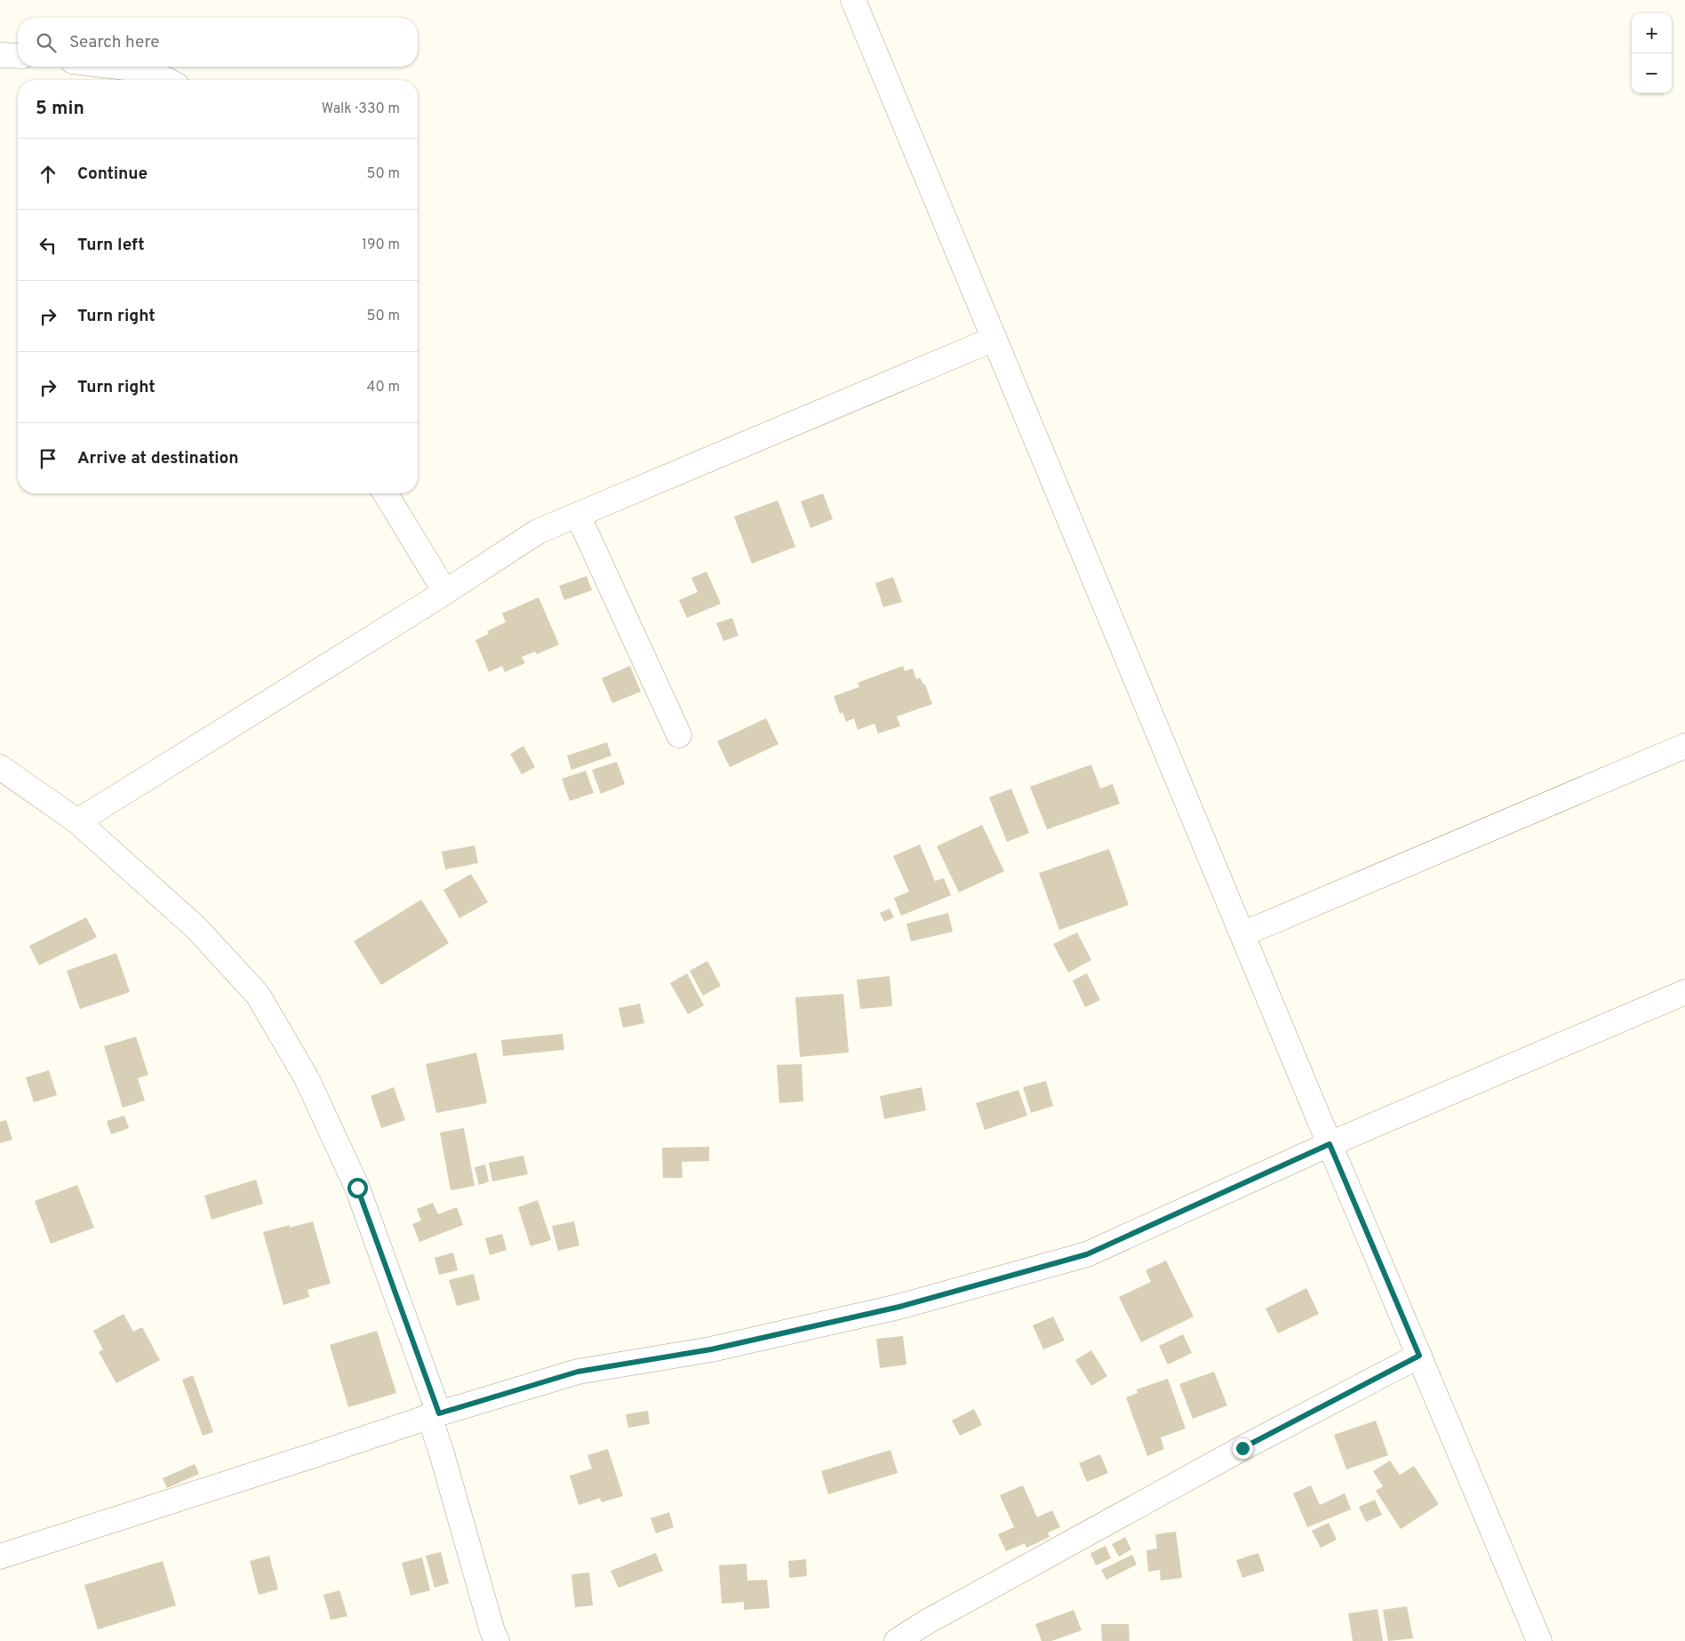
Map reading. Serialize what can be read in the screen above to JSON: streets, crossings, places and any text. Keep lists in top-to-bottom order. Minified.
{"page":{"map_buttons":["+","−"],"search":"Search here","heading":["5 min","Walk · 330 m"],"list":[["Continue","50 m"],["Turn left","190 m"],["Turn right","50 m"],["Turn right","40 m"],"Arrive at destination"]}}
